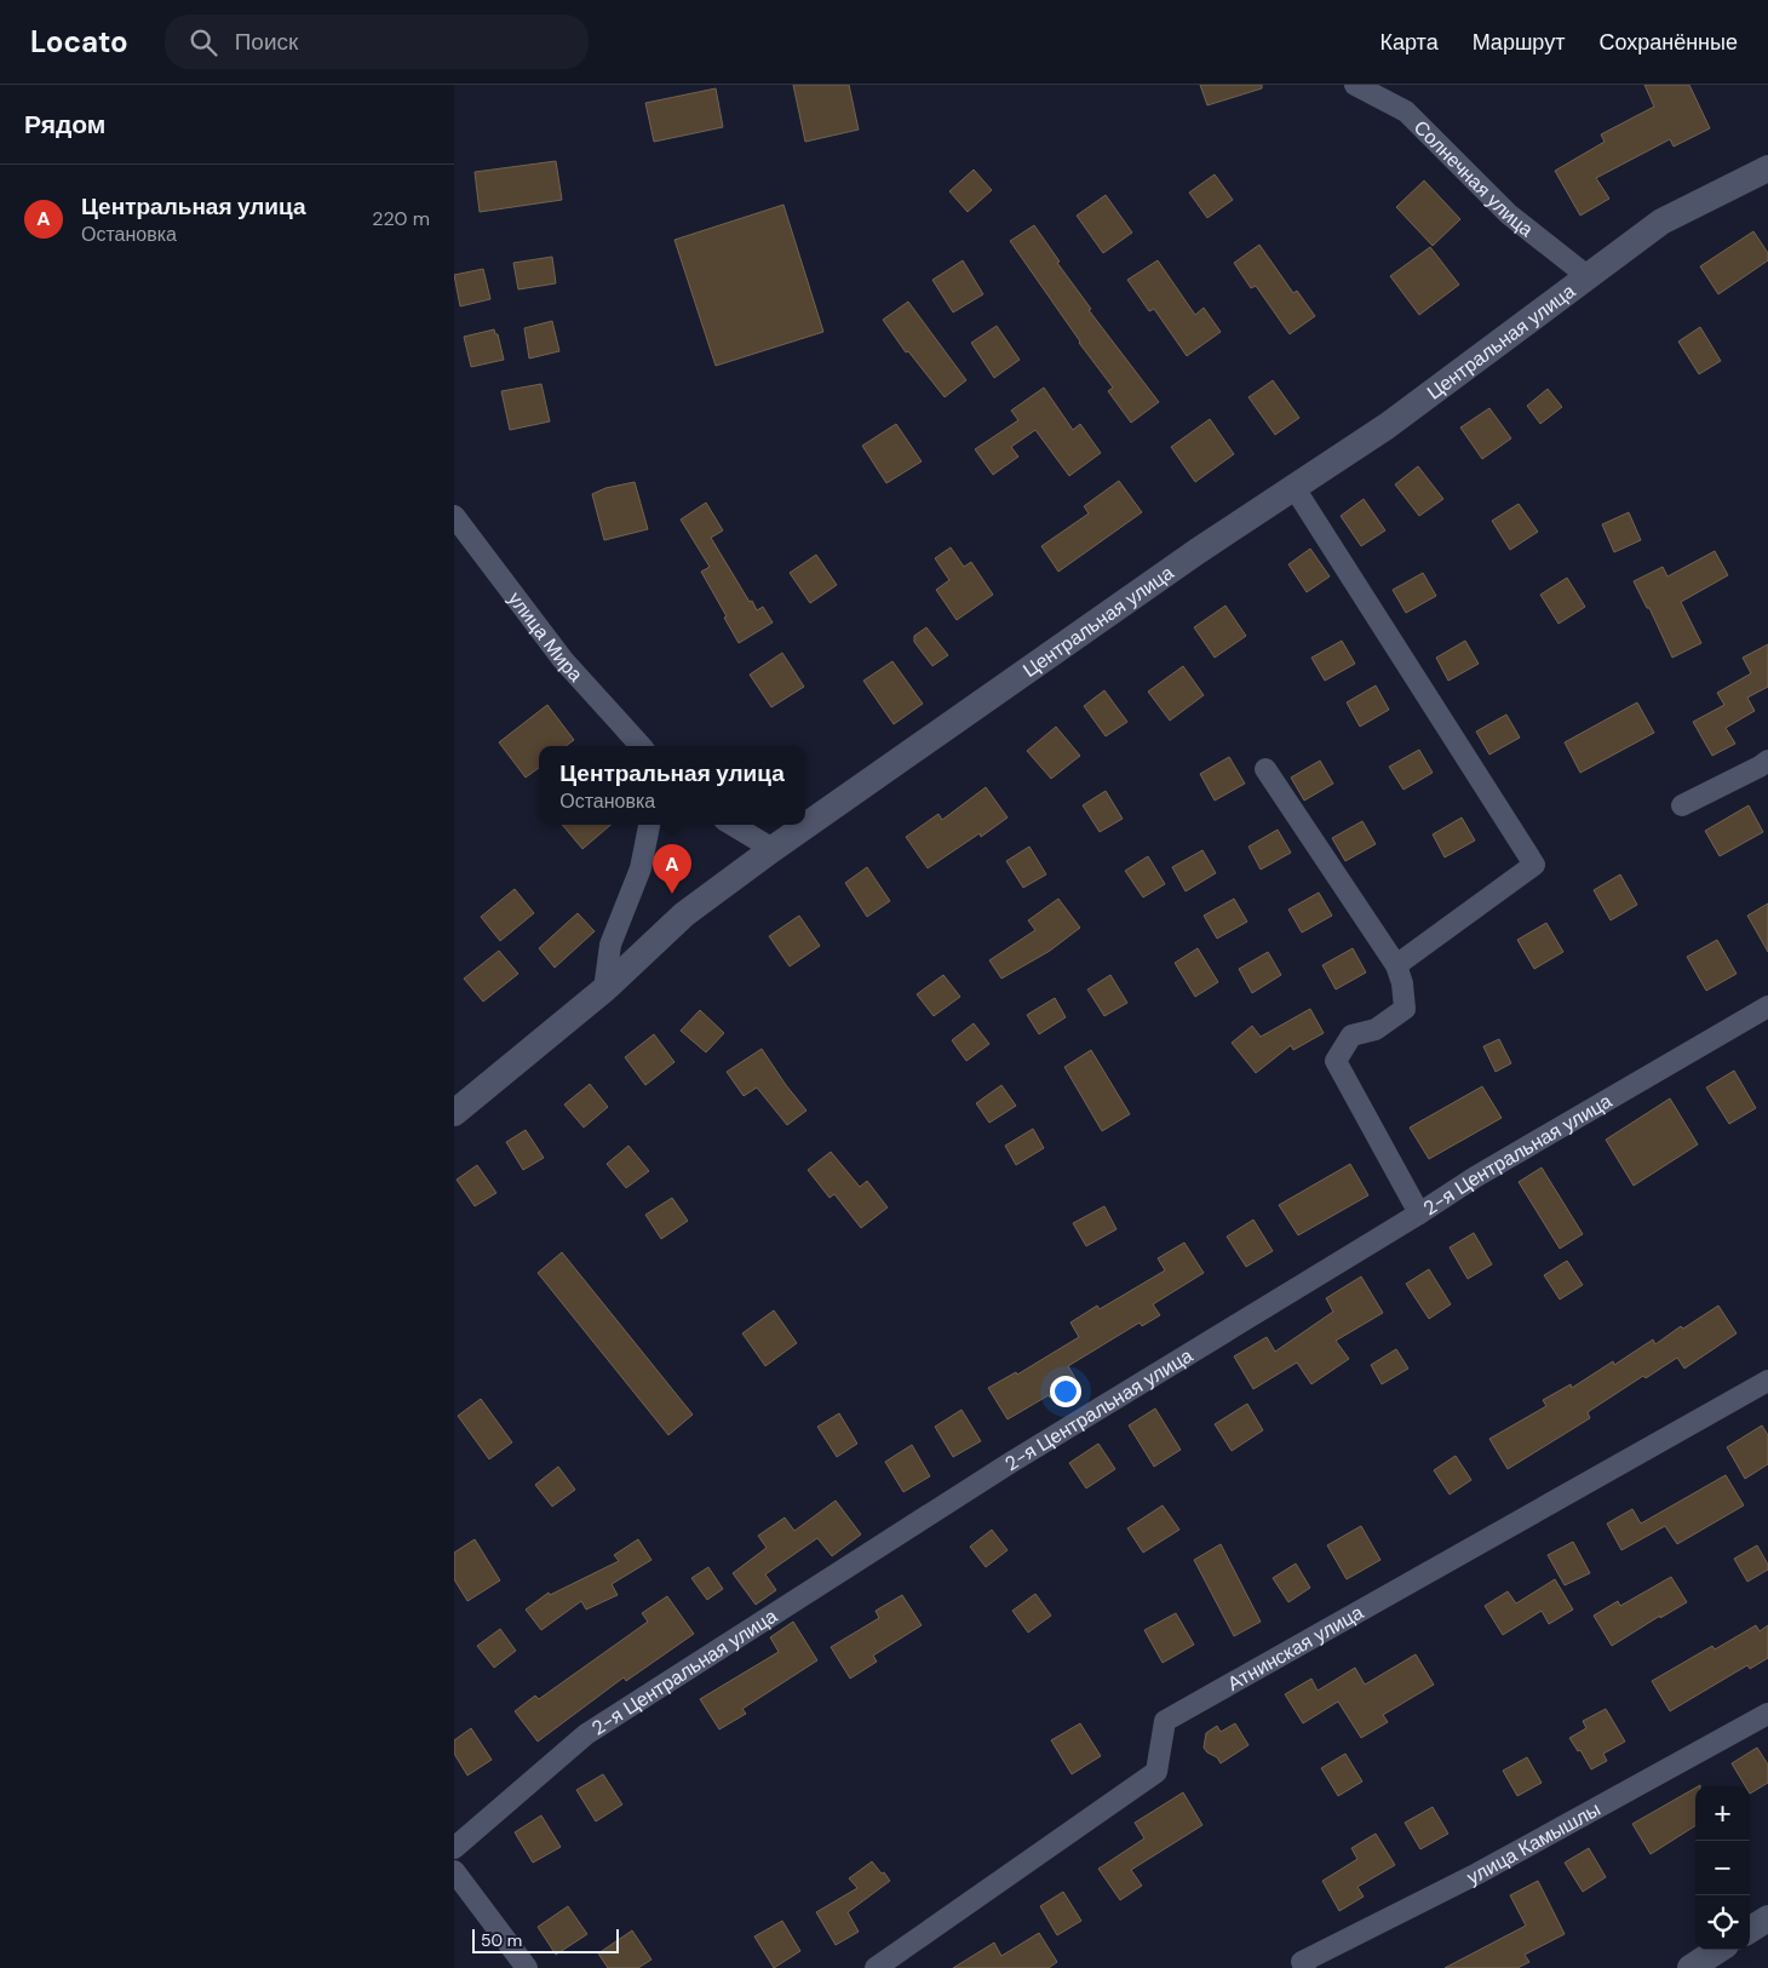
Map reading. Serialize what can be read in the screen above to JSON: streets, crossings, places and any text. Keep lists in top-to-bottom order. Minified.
{"streets":{"street":["Солнечная улица","Центральная улица","улица Мира","2-я Центральная улица","Атнинская улица","улица Камышлы"]},"crossings":[["Солнечная улица","Центральная улица"]],"scale_bar":"50 m","page":{"header":"Locato","search":"Поиск","nav":["Карта","Маршрут","Сохранённые"],"heading":"Рядом","list":[{"mark":"A","name":"Центральная улица","note":"Остановка","value":"220 m"}],"popup":["Центральная улица","Остановка"],"pins":"A","map_buttons":["+","−"],"scale":"50 m"}}
